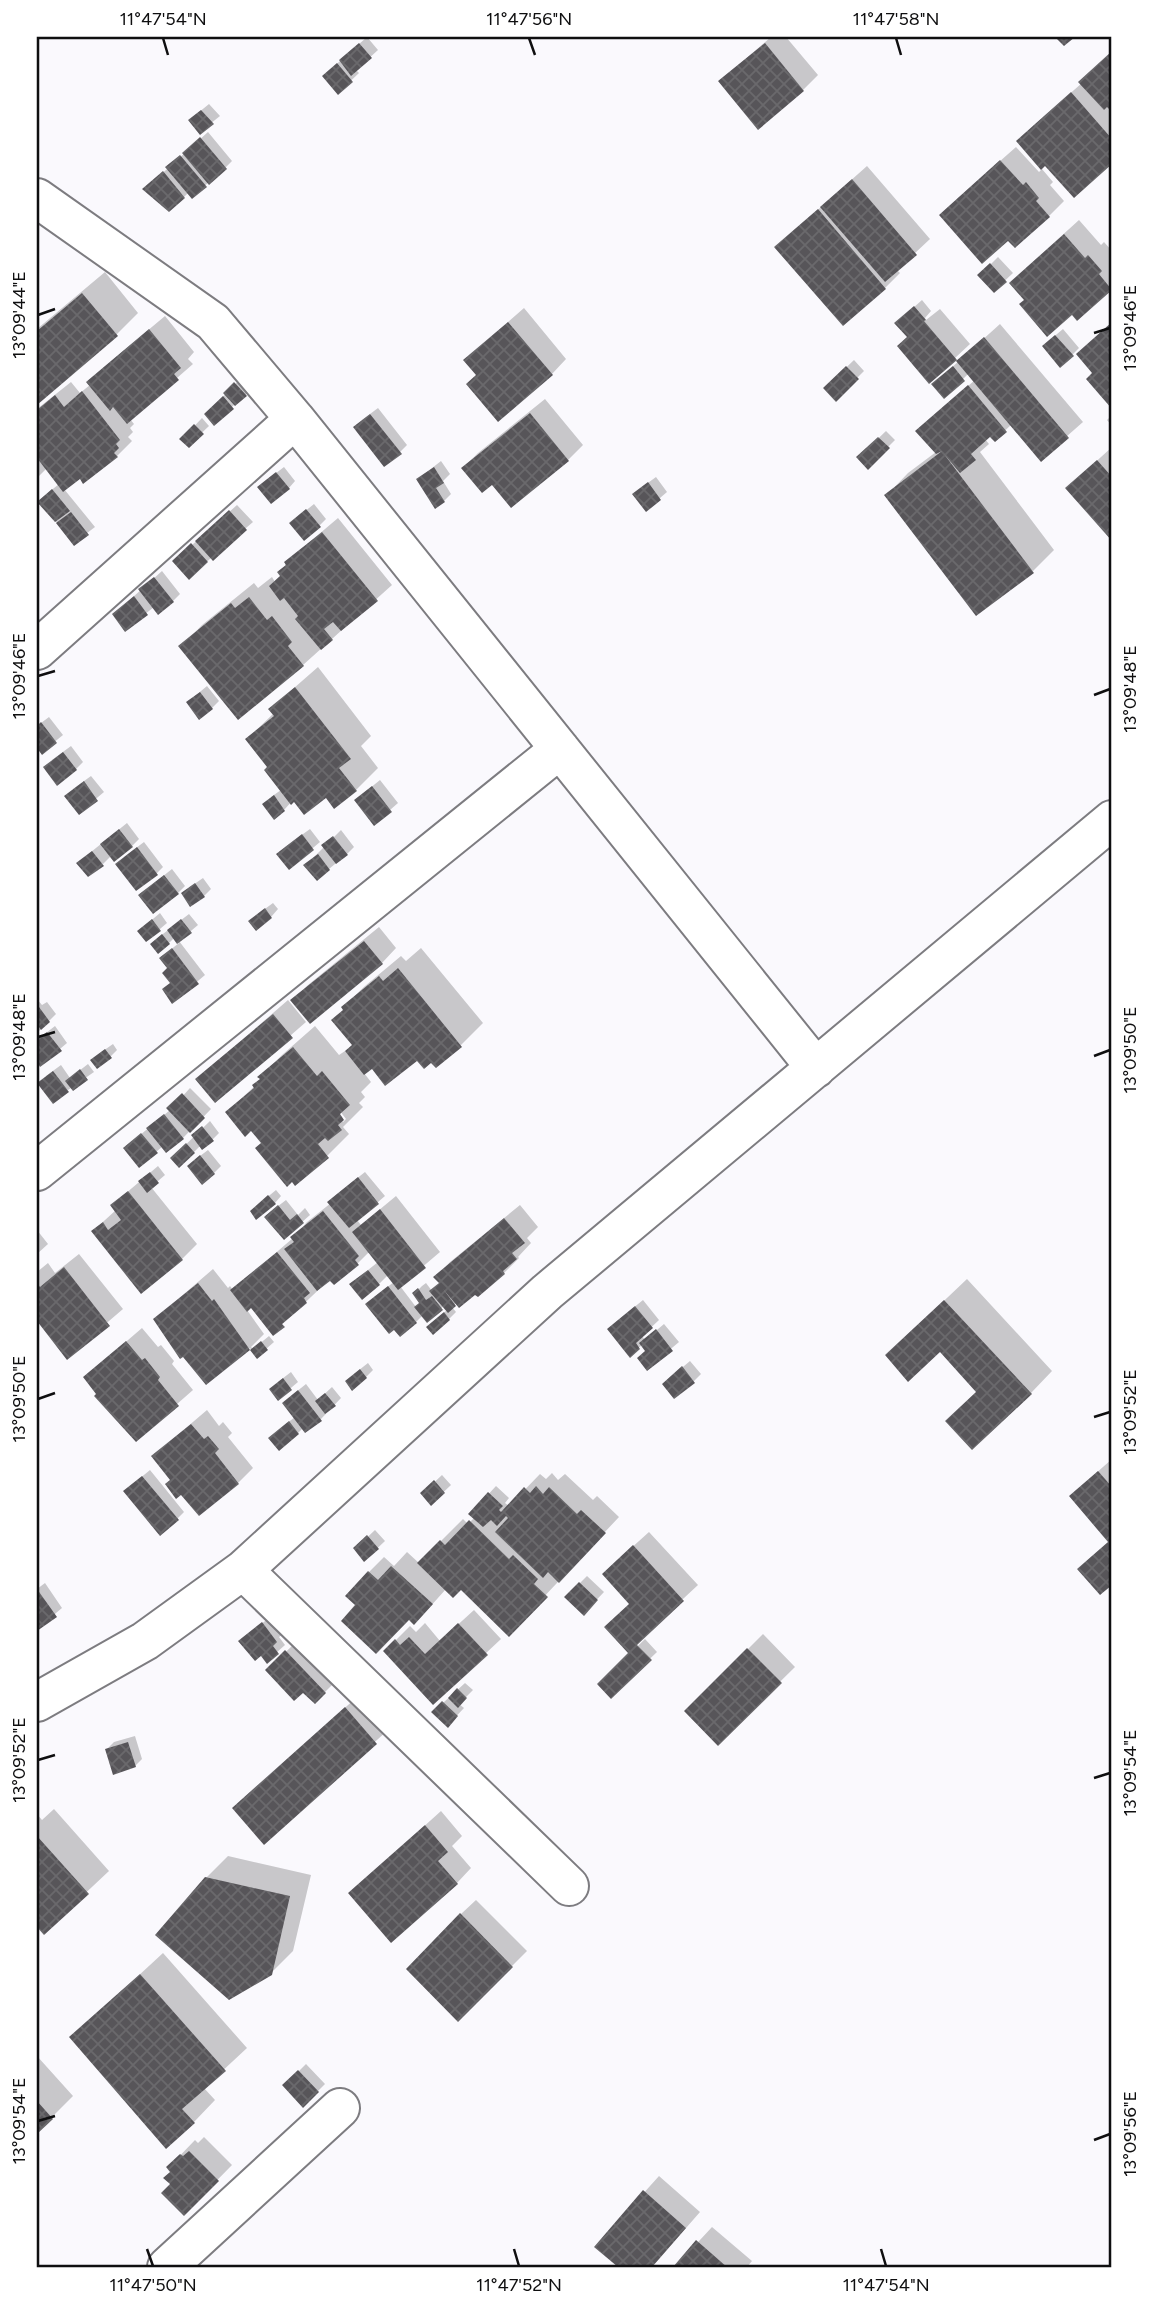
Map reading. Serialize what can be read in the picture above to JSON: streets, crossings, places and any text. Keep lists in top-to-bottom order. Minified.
{"coordinates":["11°47'54\"N","11°47'56\"N","11°47'58\"N","13°09'44\"E","13°09'46\"E","13°09'48\"E","13°09'50\"E","13°09'52\"E","13°09'54\"E","13°09'56\"E","11°47'50\"N","11°47'52\"N"]}
